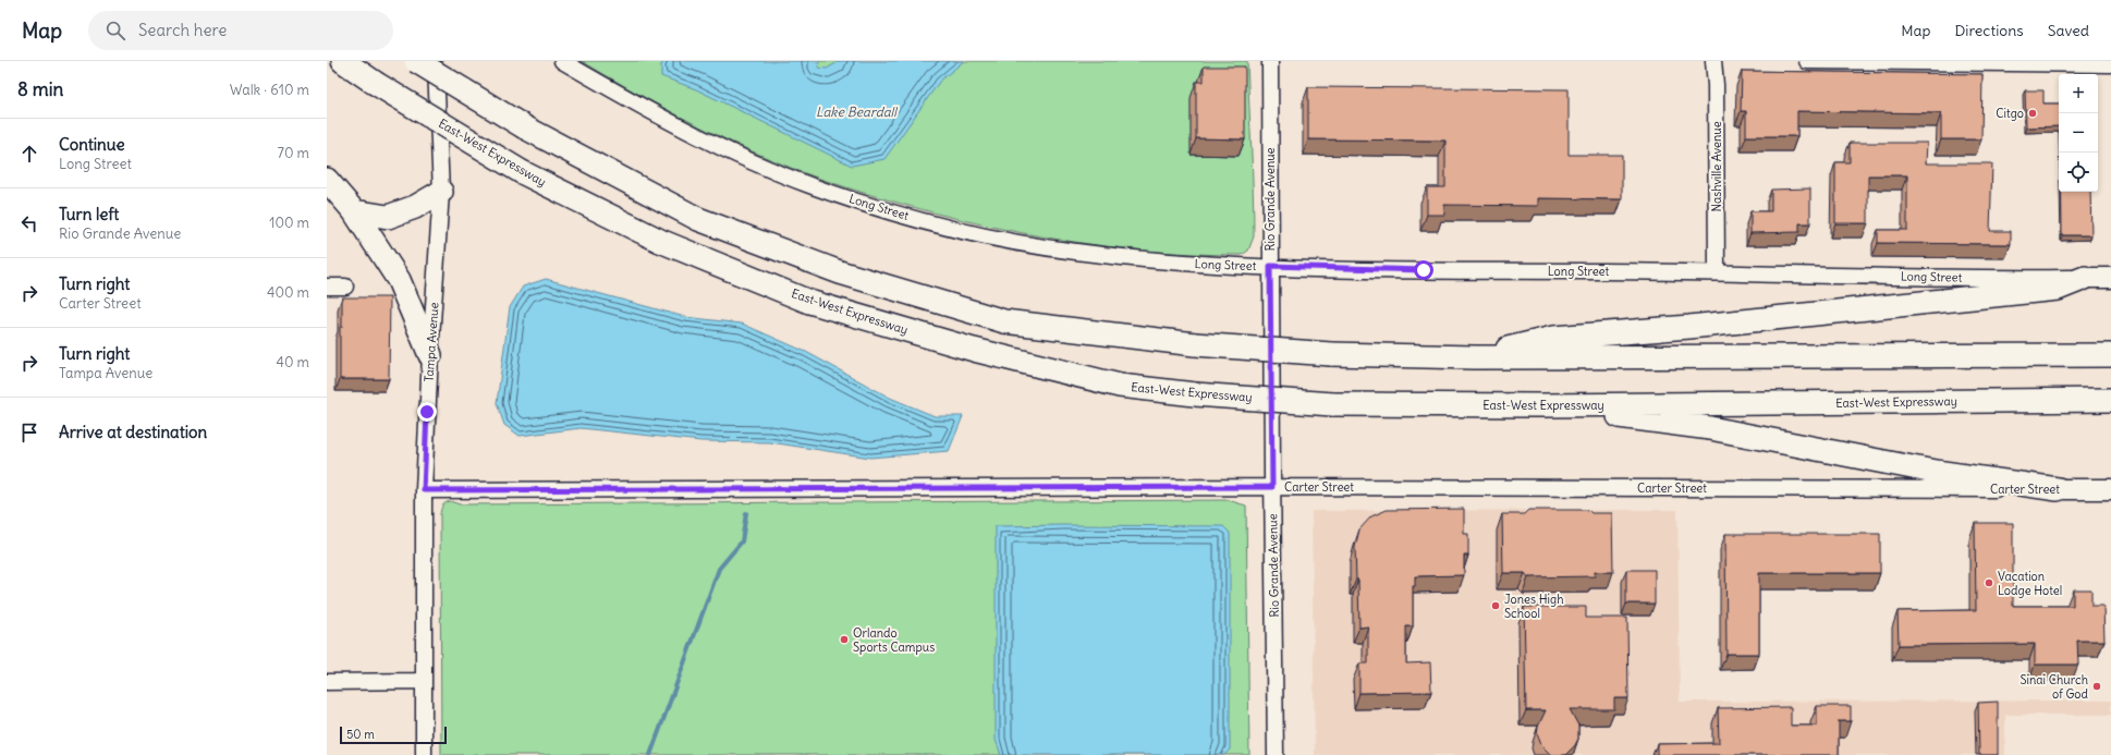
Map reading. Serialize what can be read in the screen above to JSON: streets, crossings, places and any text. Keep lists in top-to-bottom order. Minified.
{"streets":{"highway":["East-West Expressway"],"main road":["Long Street","Carter Street"],"street":["Nashville Avenue","Rio Grande Avenue","Tampa Avenue"]},"crossings":[["Nashville Avenue","Long Street"],["Rio Grande Avenue","Long Street"],["Rio Grande Avenue","Carter Street"],["Tampa Avenue","Carter Street"]],"water":["Lake Beardall"],"places":["Citgo","Vacation Lodge Hotel","Jones High School","Orlando Sports Campus","Sinai Church of God"],"scale_bar":"50 m","page":{"header":"Map","search":"Search here","nav":["Map","Directions","Saved"],"heading":["8 min","Walk · 610 m"],"map_buttons":["+","−"],"list":[["Continue","Long Street","70 m"],["Turn left","Rio Grande Avenue","100 m"],["Turn right","Carter Street","400 m"],["Turn right","Tampa Avenue","40 m"],"Arrive at destination"],"scale":"50 m"}}
